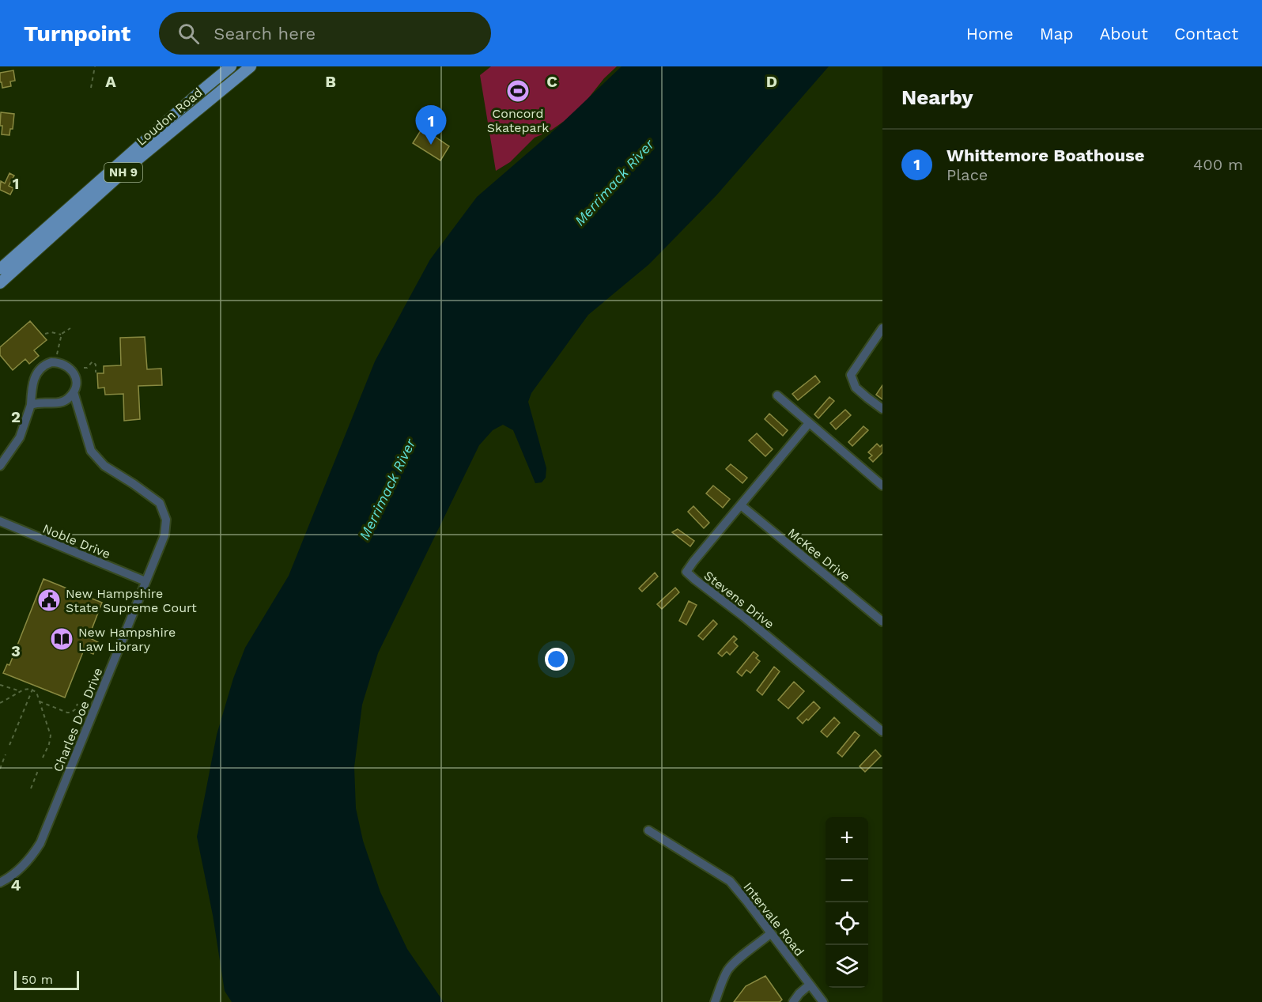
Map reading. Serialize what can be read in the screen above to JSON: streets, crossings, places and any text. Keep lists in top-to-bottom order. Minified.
{"streets":{"main road":["Loudon Road","NH 9"],"street":["Noble Drive","McKee Drive","Stevens Drive","Charles Doe Drive","Intervale Road"]},"crossings":[["Noble Drive","Charles Doe Drive"],["McKee Drive","Stevens Drive"]],"water":["Merrimack River"],"places":{"sports":["Concord Skatepark"],"public building":["New Hampshire State Supreme Court"],"library":["New Hampshire Law Library"]},"scale_bar":"50 m","page":{"header":"Turnpoint","search":"Search here","nav":["Home","Map","About","Contact"],"heading":"Nearby","pins":"1","list":[{"mark":"1","name":"Whittemore Boathouse","note":"Place","value":"400 m"}],"map_buttons":["+","−"],"scale":"50 m"},"grid":{"columns":["A","B","C","D"],"rows":["1","2","3","4"]}}
